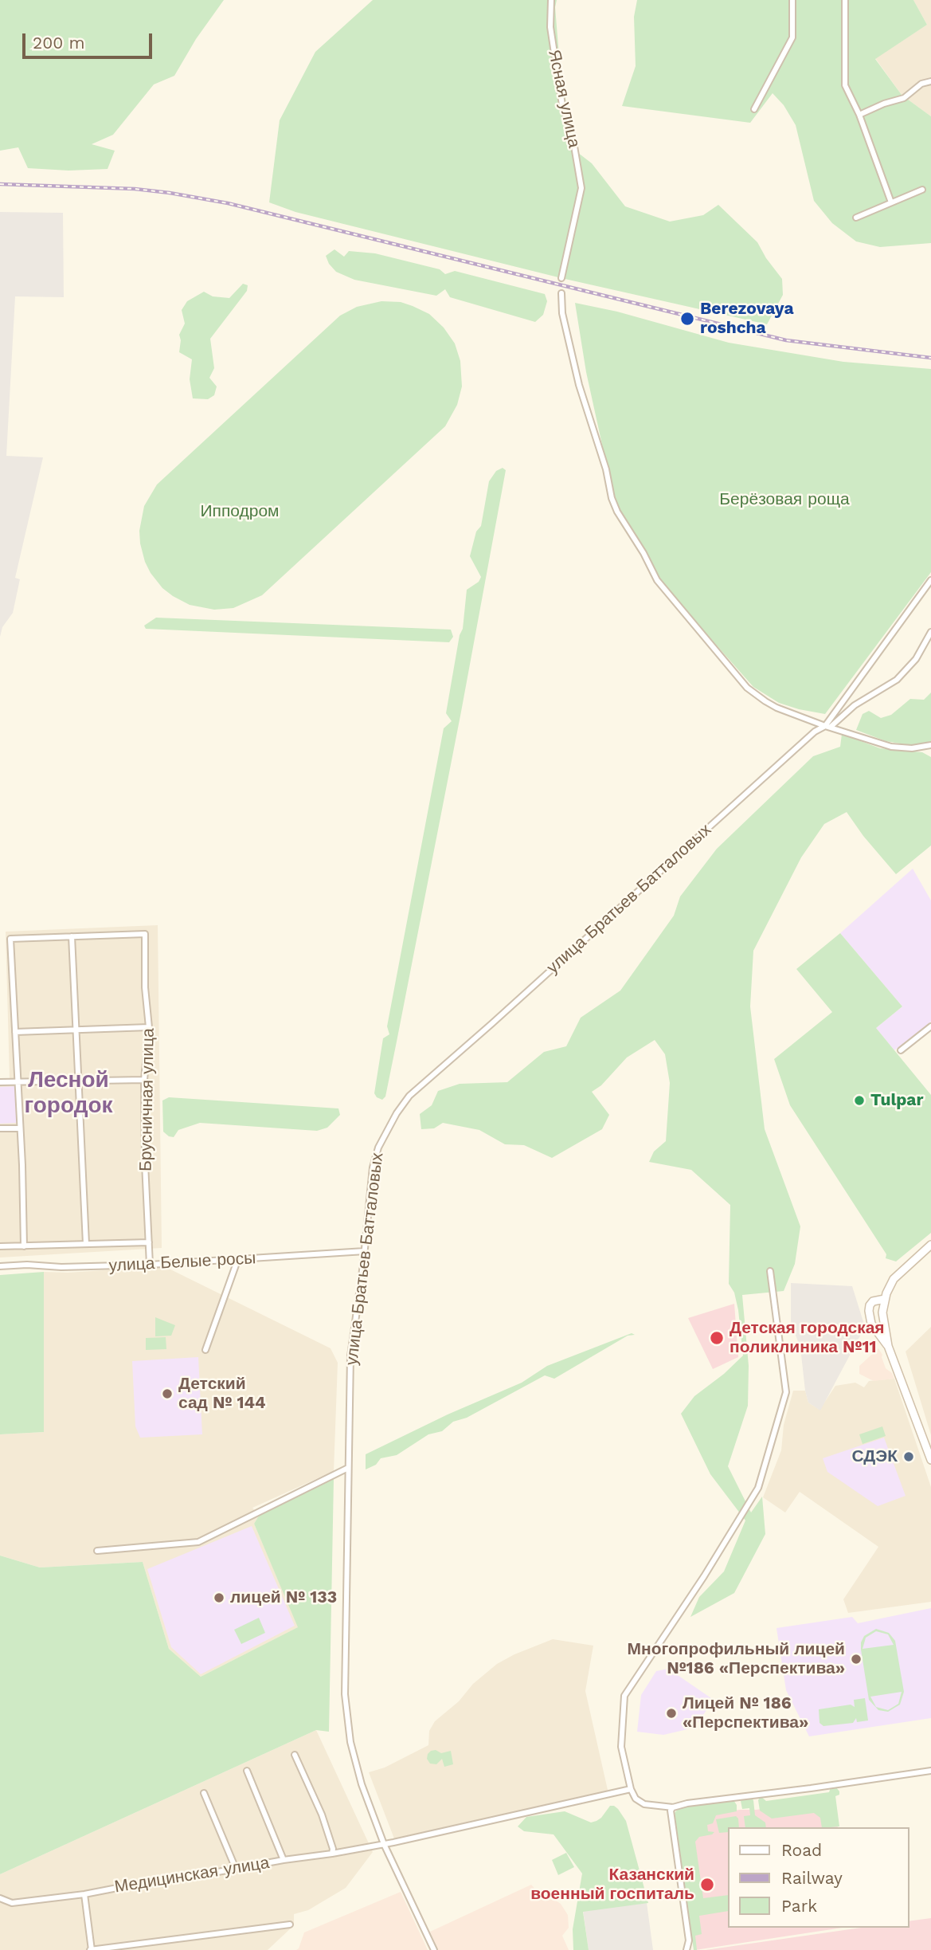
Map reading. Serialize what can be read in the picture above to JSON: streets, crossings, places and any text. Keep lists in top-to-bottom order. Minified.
{"streets":{"street":["Ясная улица","улица Братьев Батталовых","Брусничная улица","улица Белые росы","Медицинская улица"]},"crossings":[["улица Братьев Батталовых","улица Белые росы"],["улица Братьев Батталовых","Медицинская улица"],["Брусничная улица","улица Белые росы"]],"districts":["Лесной городок"],"parks":["Берёзовая роща","Ипподром"],"places":["Berezovaya roshcha","Tulpar","Детская городская поликлиника №11","Детский сад № 144","СДЭК","лицей № 133","Многопрофильный лицей №186 «Перспектива»","Лицей № 186 «Перспектива»","Казанский военный госпиталь"],"legend":["Road","Railway","Park"],"scale_bar":"200 m"}
